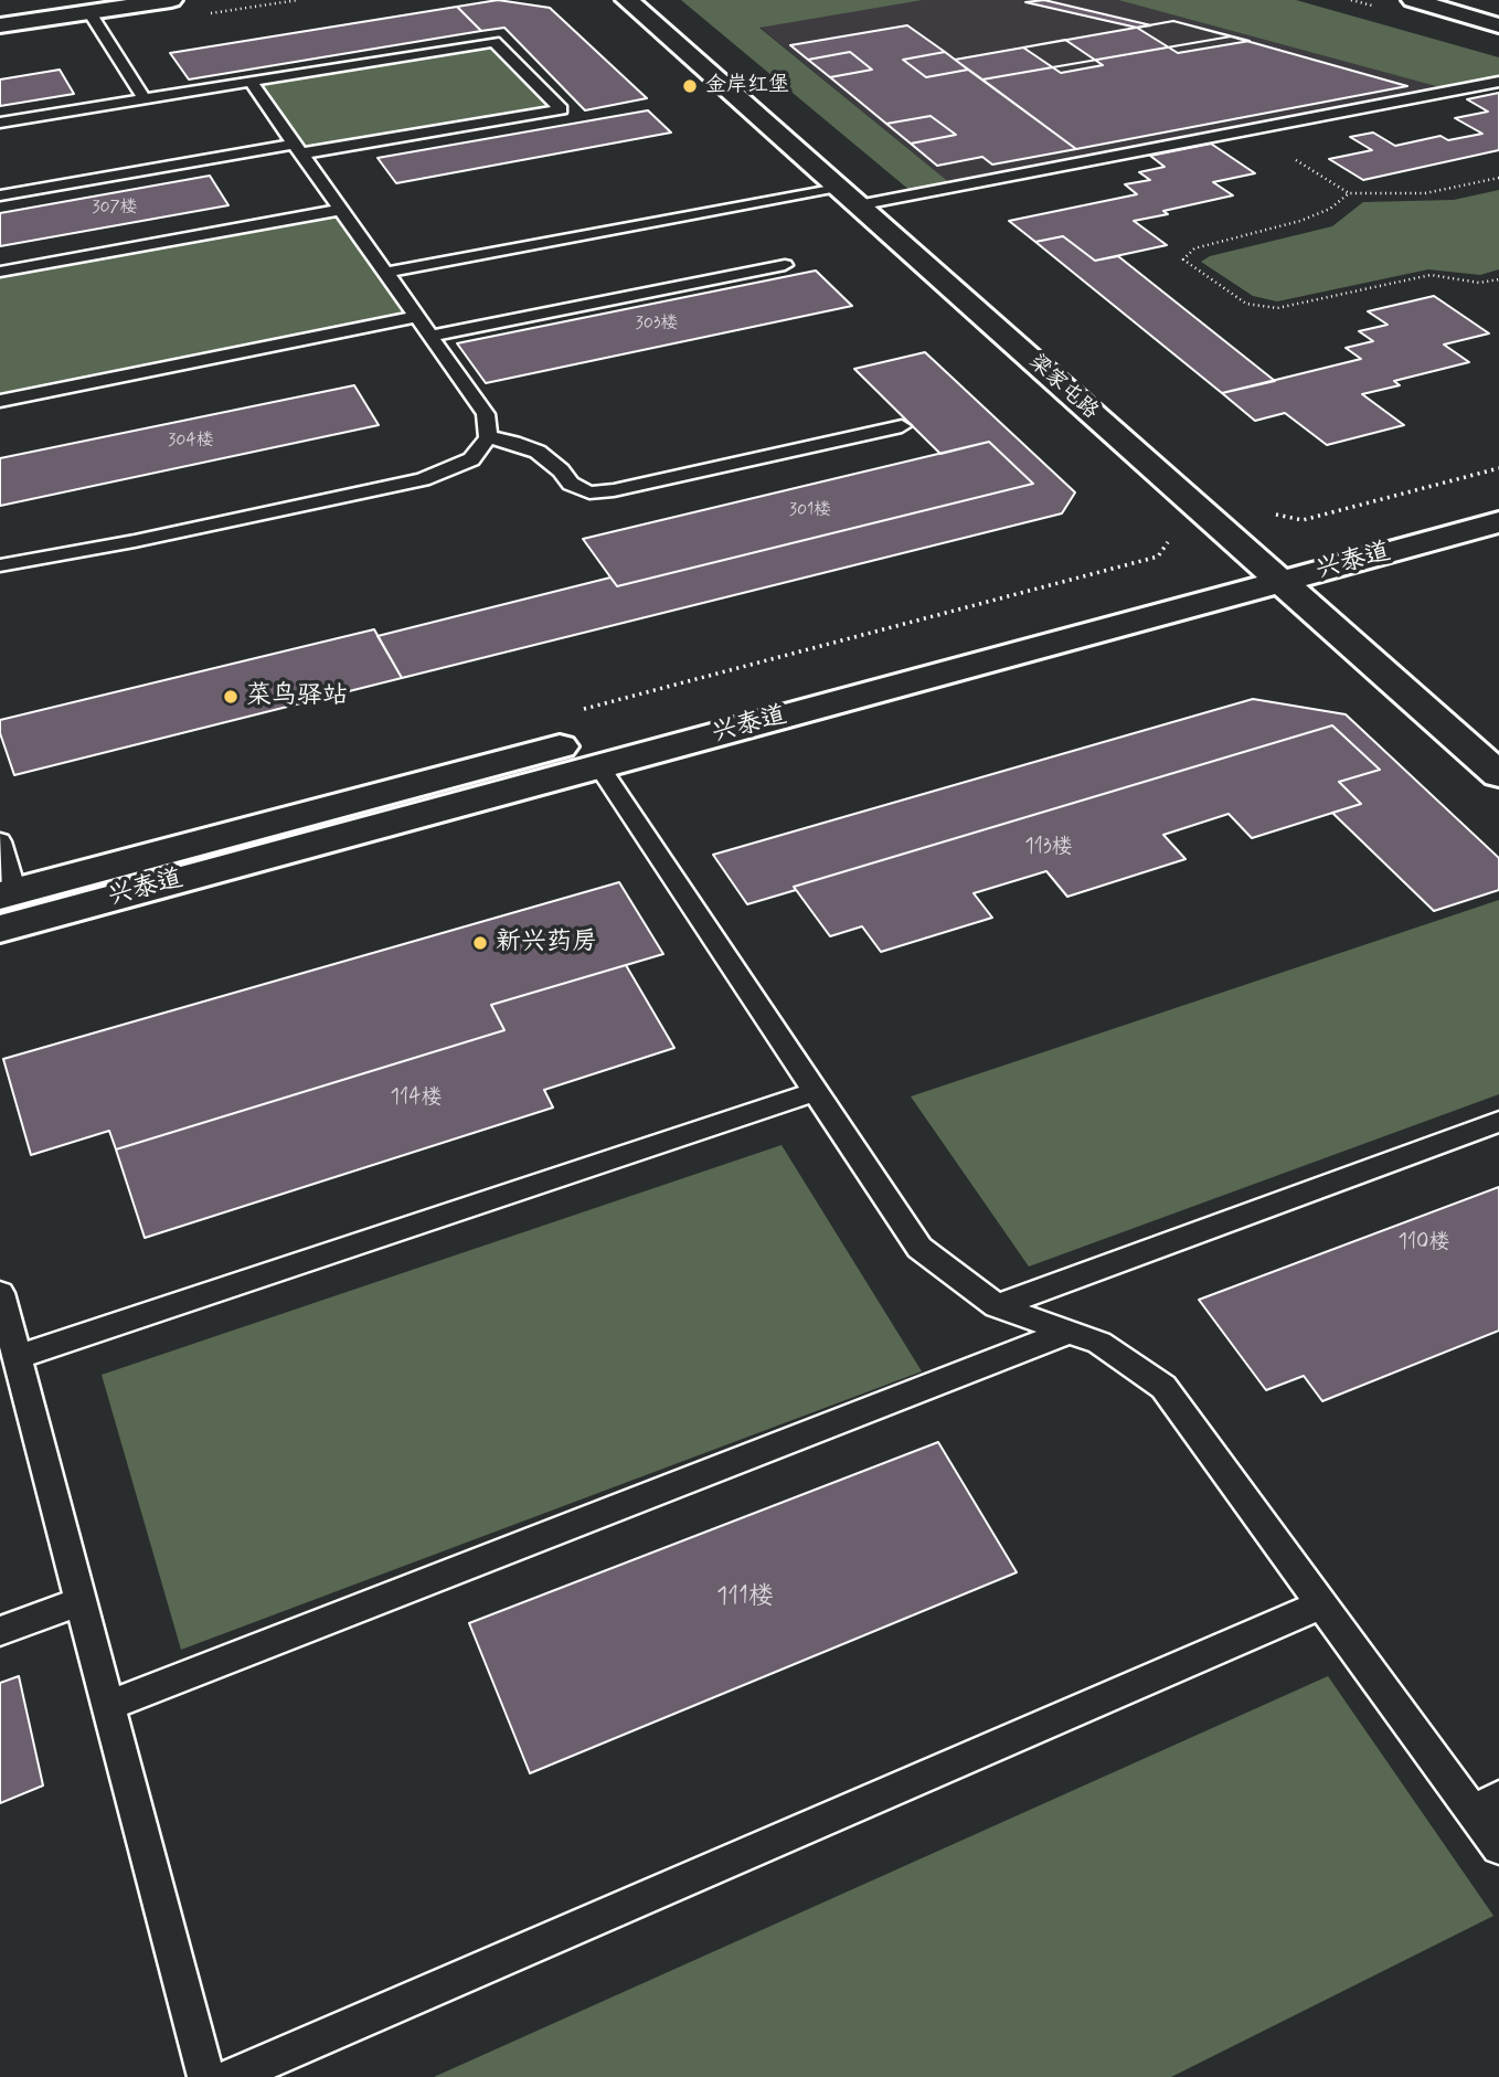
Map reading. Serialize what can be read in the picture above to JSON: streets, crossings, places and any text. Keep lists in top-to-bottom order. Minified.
{"streets":{"street":["梁家屯路","兴泰道"]},"crossings":[["梁家屯路","兴泰道"]],"places":["金岸红堡","菜鸟驿站","新兴药房"],"house_numbers":["307楼","303楼","304楼","301楼","113楼","114楼","110楼","111楼"]}
